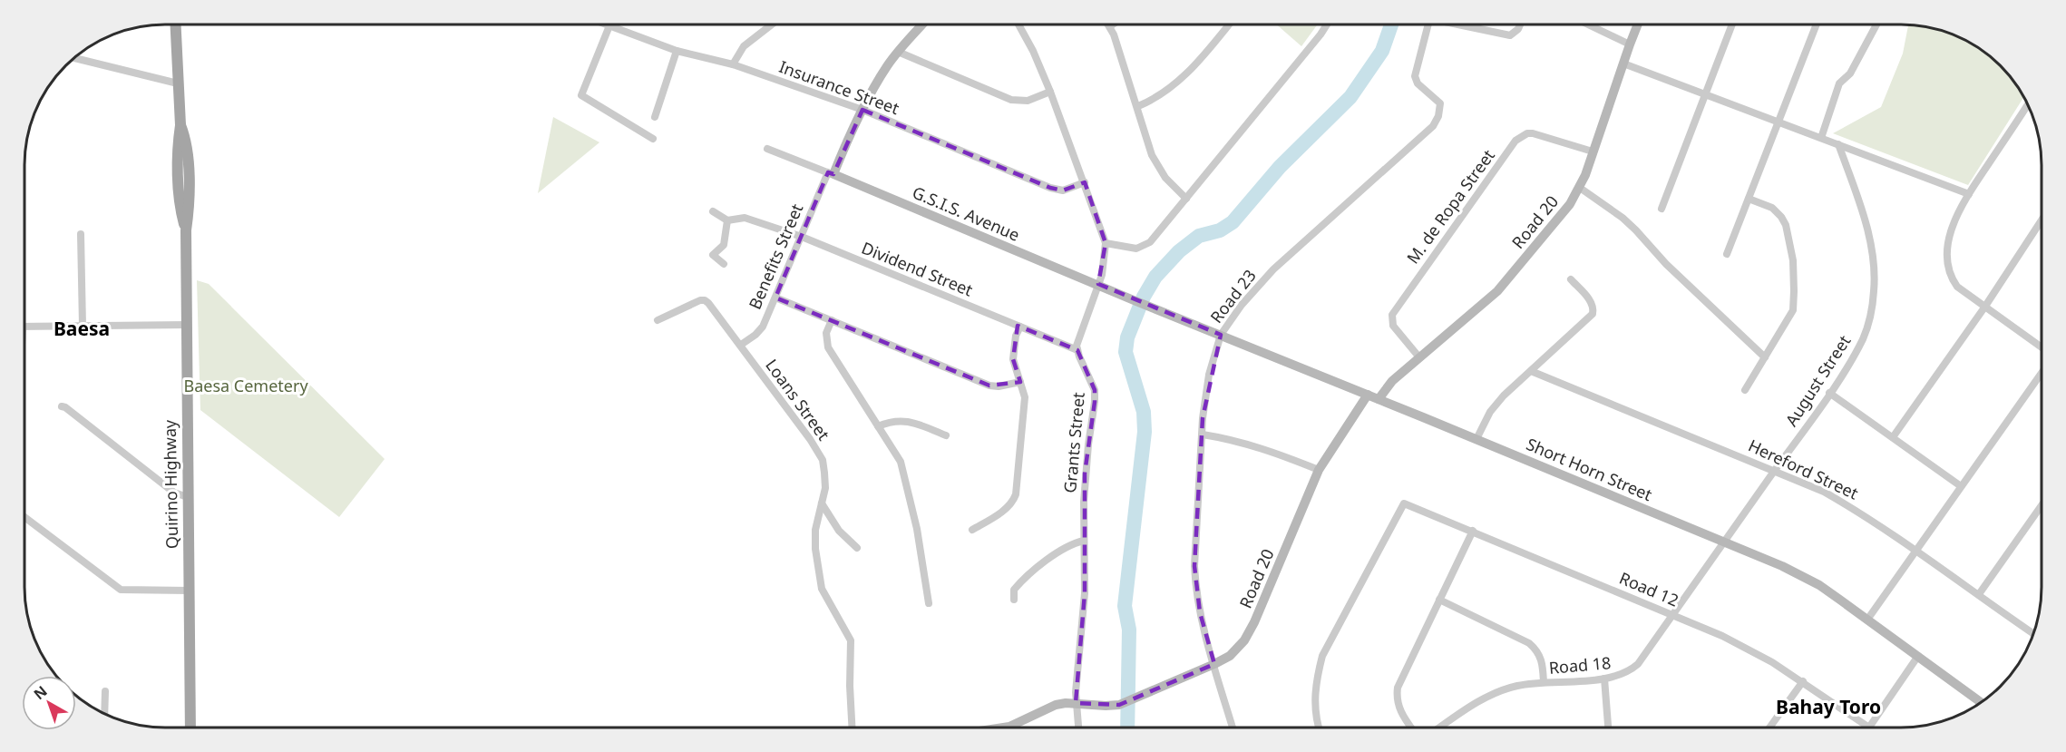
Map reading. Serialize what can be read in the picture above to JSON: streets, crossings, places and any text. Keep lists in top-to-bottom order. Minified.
{"streets":{"main road":["Quirino Highway"],"street":["Insurance Street","M. de Ropa Street","G.S.I.S. Avenue","Road 20","Benefits Street","Dividend Street","Road 23","August Street","Loans Street","Grants Street","Short Horn Street","Hereford Street","Road 12","Road 18"]},"crossings":[["Insurance Street","Benefits Street"],["M. de Ropa Street","Road 20"],["G.S.I.S. Avenue","Benefits Street"],["G.S.I.S. Avenue","Short Horn Street"],["Road 20","Road 23"],["Road 20","Grants Street"],["Road 20","Short Horn Street"],["Benefits Street","Dividend Street"],["Benefits Street","Loans Street"],["Dividend Street","Grants Street"],["Road 23","Short Horn Street"],["August Street","Hereford Street"],["August Street","Road 18"],["Short Horn Street","Road 18"],["Hereford Street","Road 18"],["Road 12","Road 18"]],"districts":["Baesa","Bahay Toro"],"parks":["Baesa Cemetery"],"north":"top left"}
